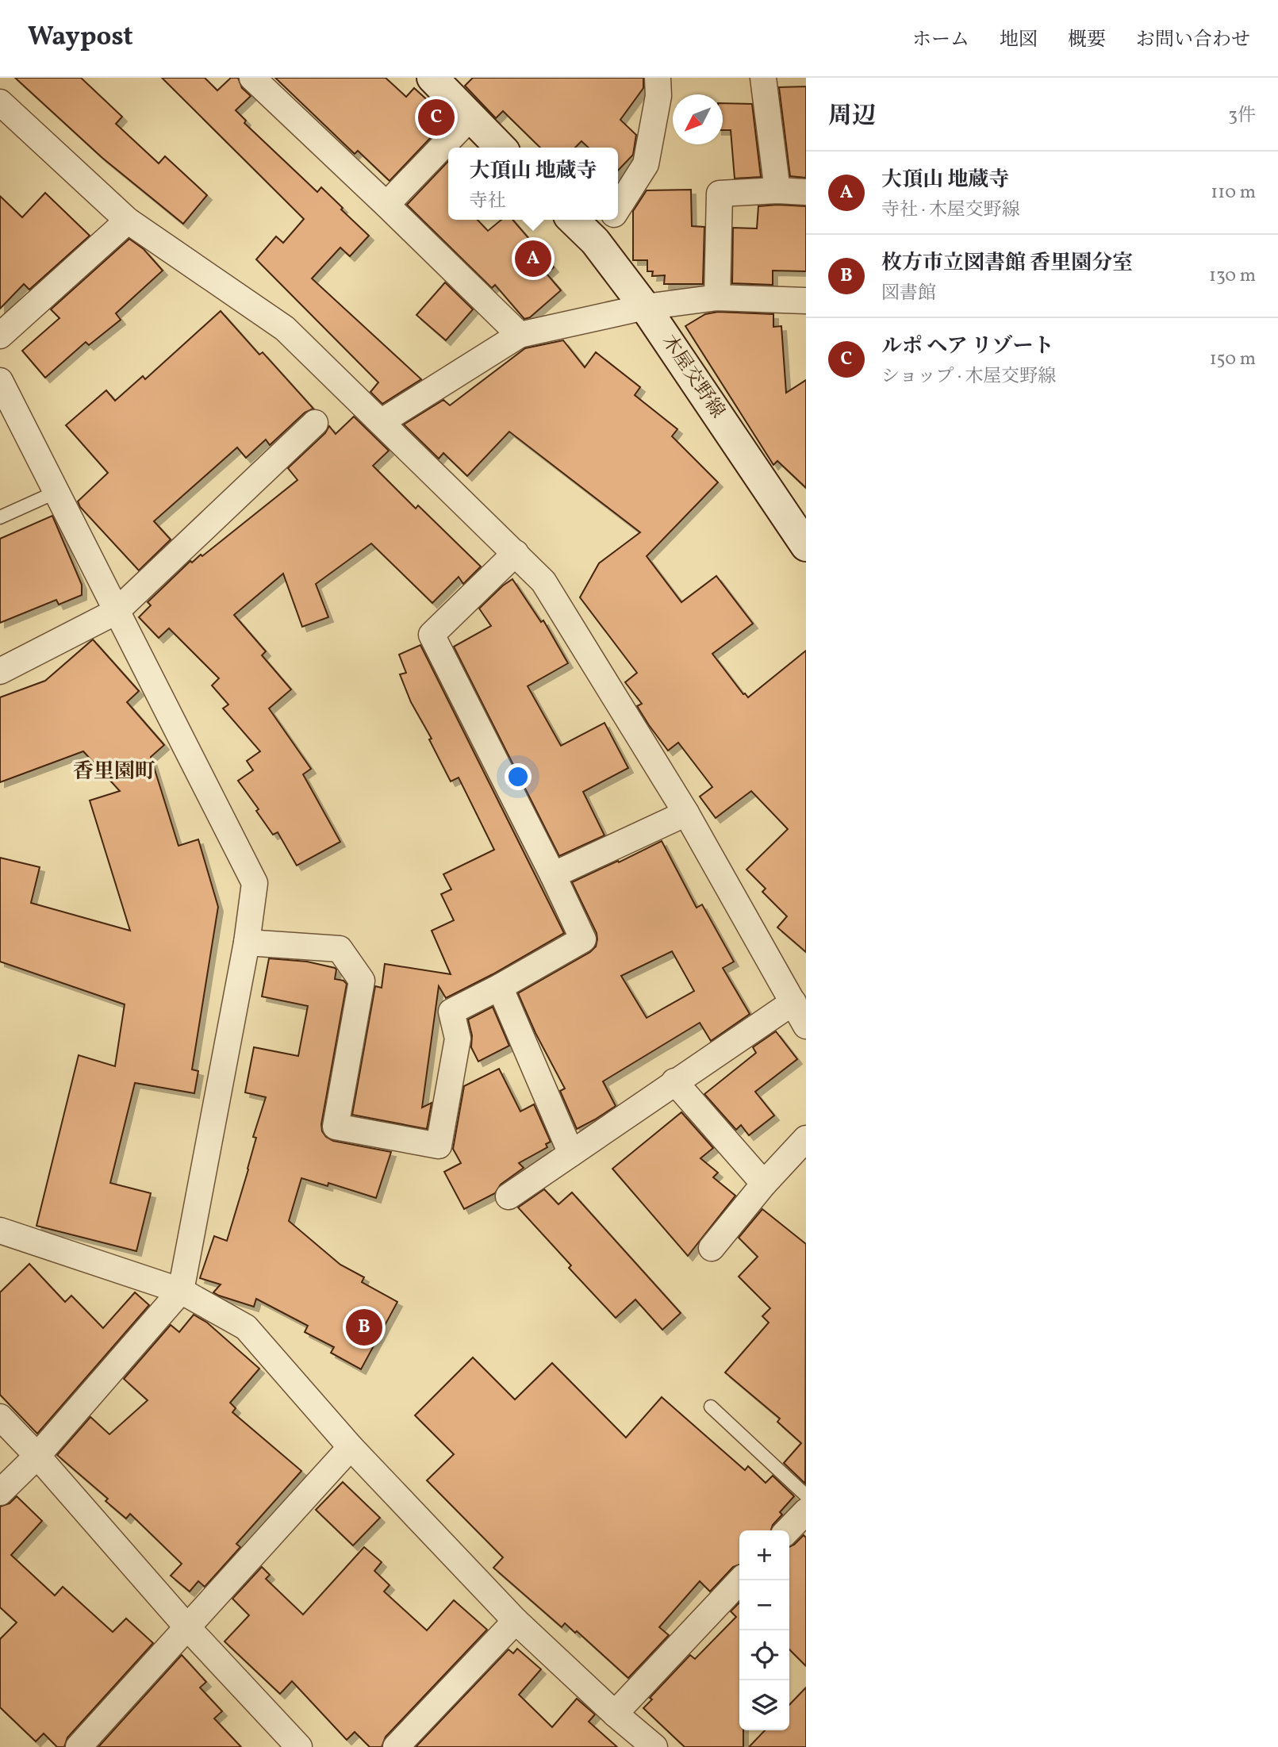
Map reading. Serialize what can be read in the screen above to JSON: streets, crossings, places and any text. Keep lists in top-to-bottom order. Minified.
{"streets":{"main road":["木屋交野線"]},"districts":["香里園町"],"north":"bottom left","page":{"header":"Waypost","nav":["ホーム","地図","概要","お問い合わせ"],"heading":["周辺","3件"],"pins":["C","A","B"],"popup":["大頂山 地蔵寺","寺社"],"list":[{"mark":"A","name":"大頂山 地蔵寺","note":"寺社 · 木屋交野線","value":"110 m"},{"mark":"B","name":"枚方市立図書館 香里園分室","note":"図書館","value":"130 m"},{"mark":"C","name":"ルポ ヘア リゾート","note":"ショップ · 木屋交野線","value":"150 m"}],"map_buttons":["+","−"]}}
